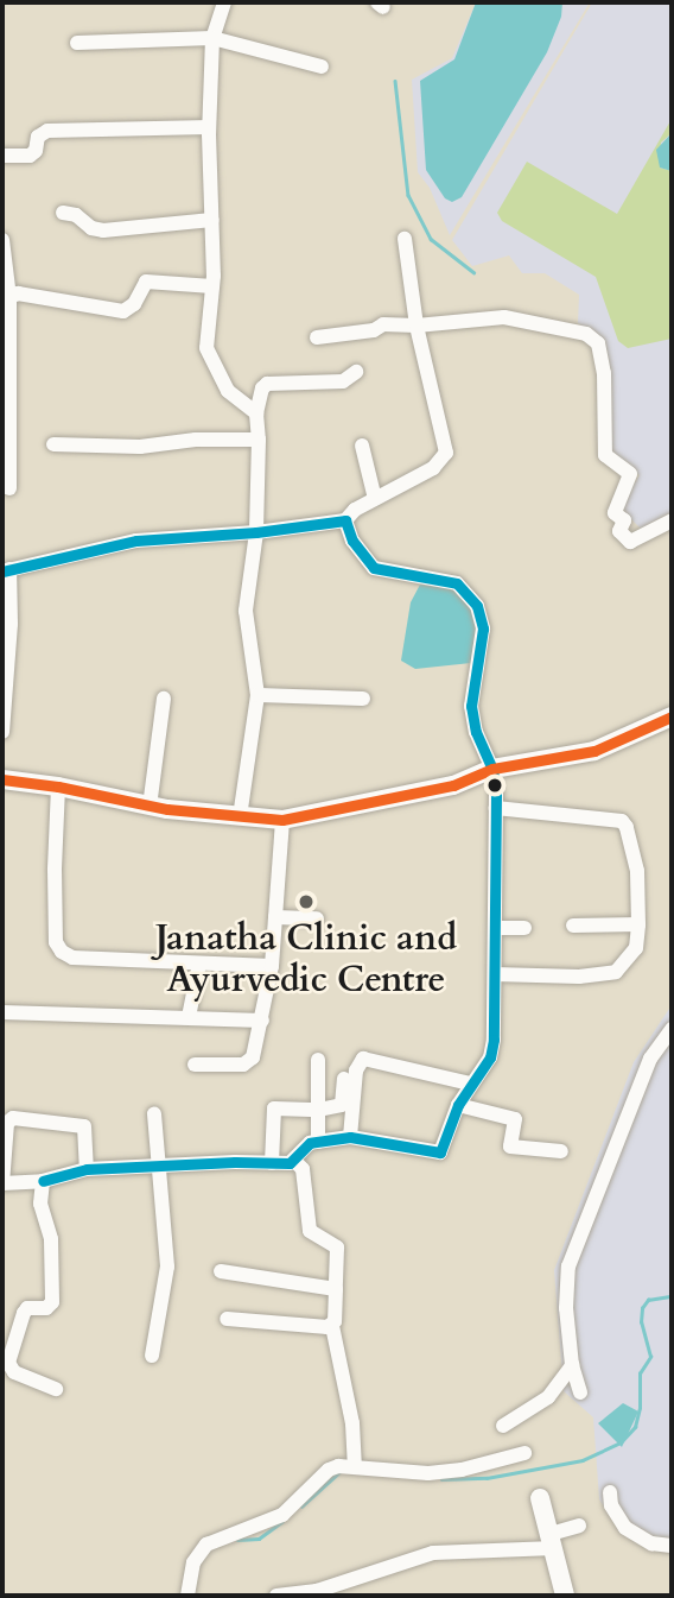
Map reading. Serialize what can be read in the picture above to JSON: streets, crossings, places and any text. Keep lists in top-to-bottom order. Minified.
{"places":["Janatha Clinic and Ayurvedic Centre"]}
